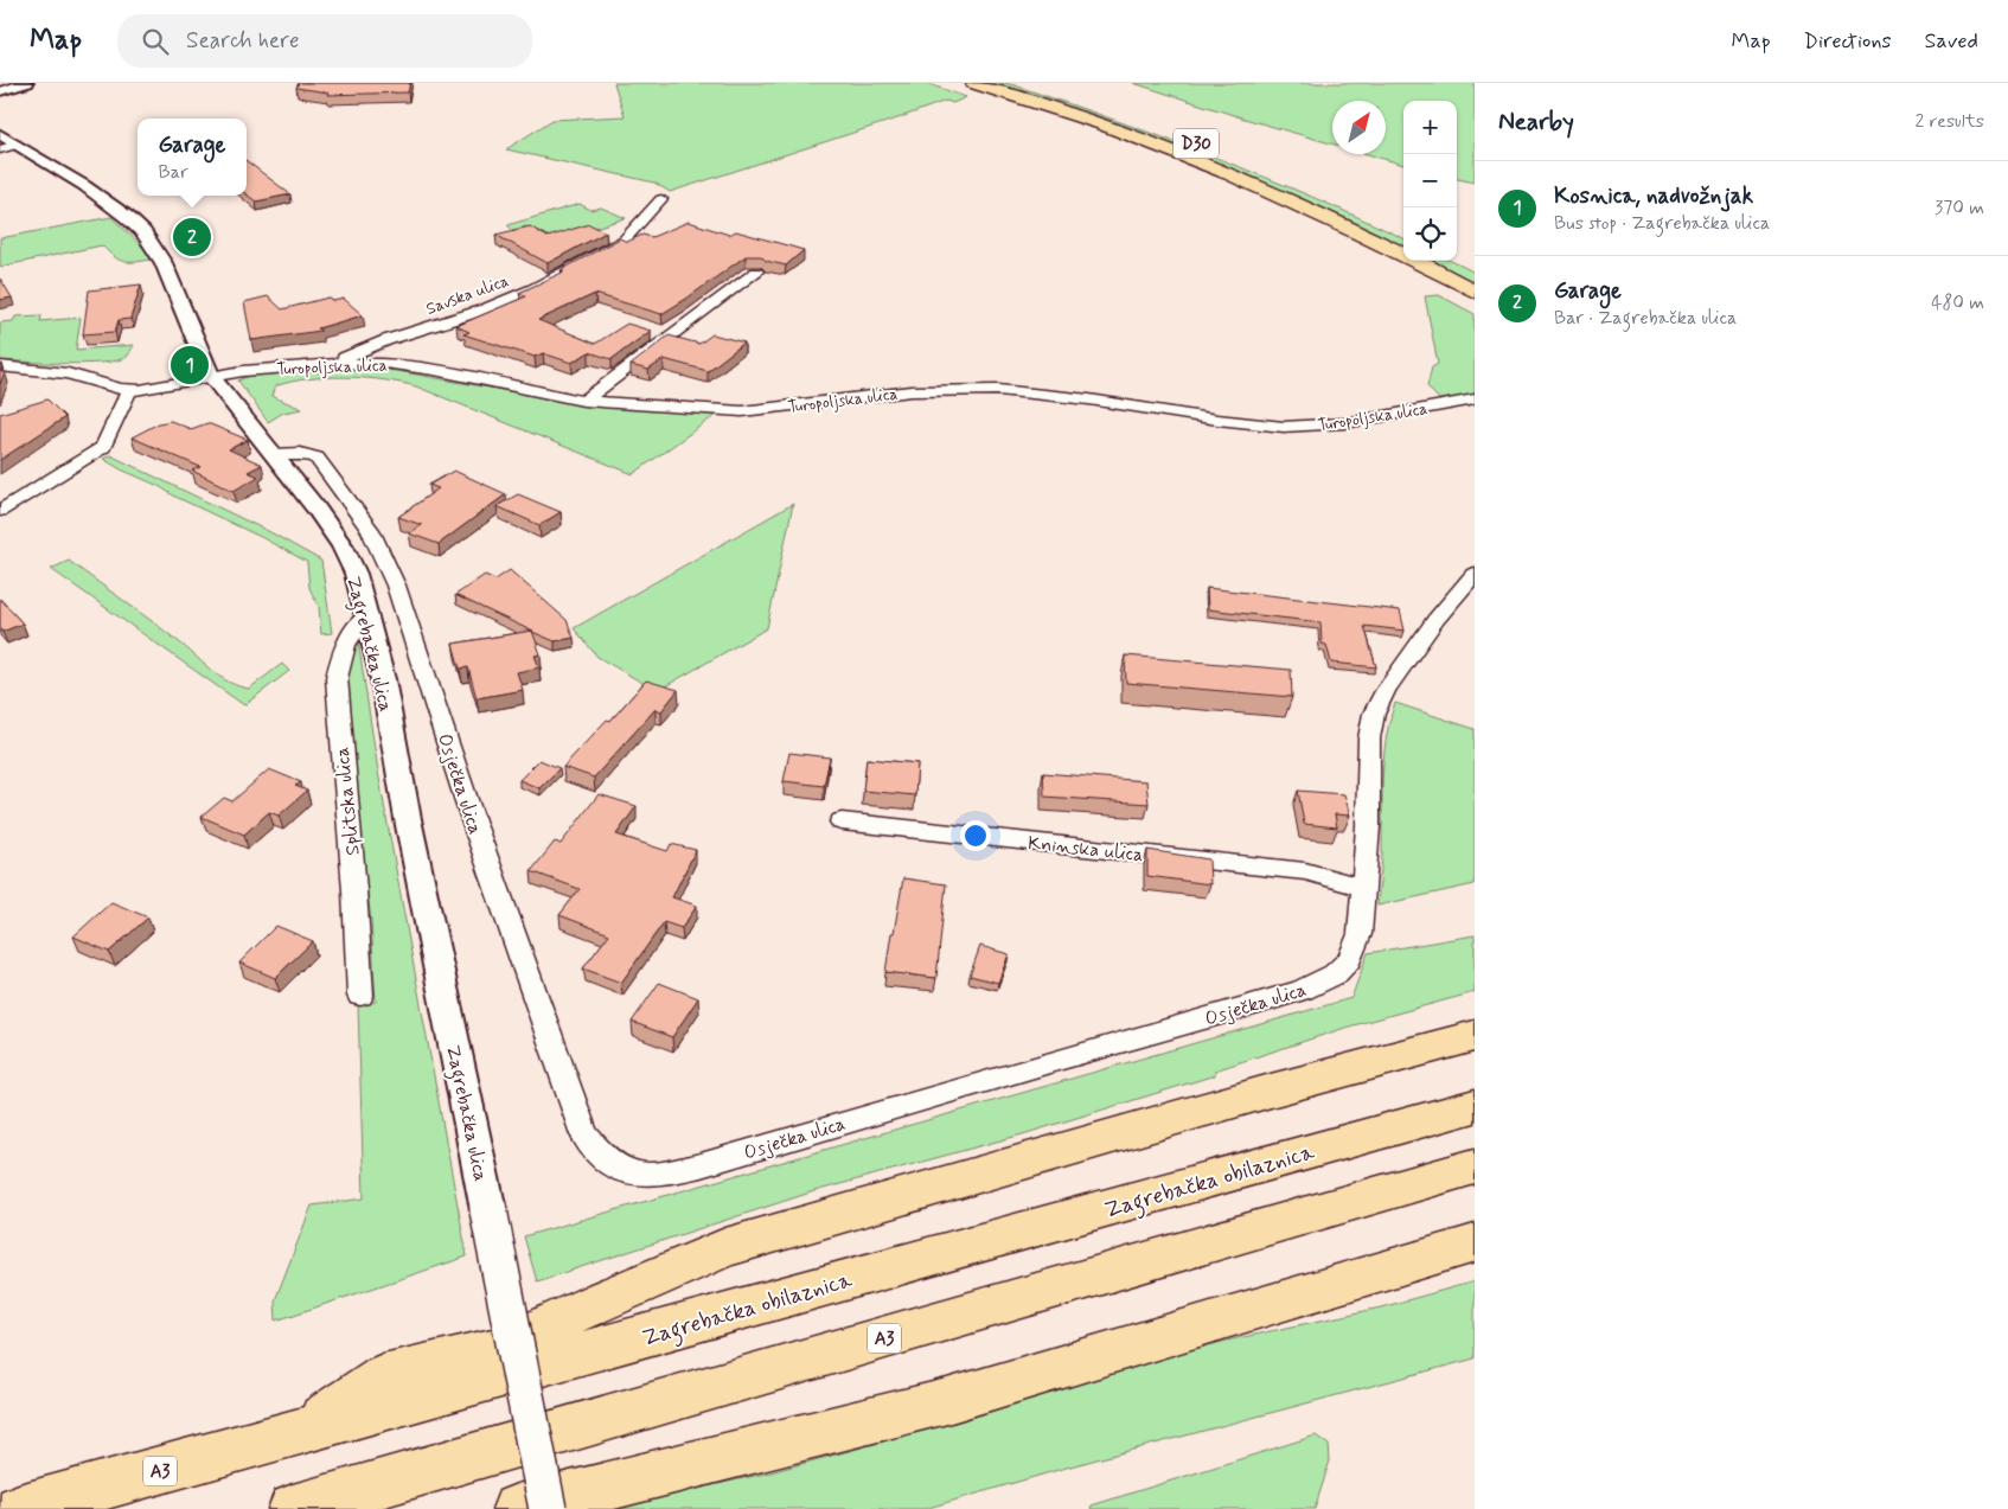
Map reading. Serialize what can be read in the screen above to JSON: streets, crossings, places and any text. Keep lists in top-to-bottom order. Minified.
{"streets":{"highway":["D30","Zagrebačka obilaznica","A3"],"street":["Savska ulica","Turopoljska ulica","Zagrebačka ulica","Osječka ulica","Splitska ulica","Kninska ulica"]},"crossings":[["Savska ulica","Turopoljska ulica"],["Turopoljska ulica","Zagrebačka ulica"],["Zagrebačka ulica","Osječka ulica"],["Zagrebačka ulica","Splitska ulica"],["Osječka ulica","Kninska ulica"]],"north":"top right","page":{"header":"Map","search":"Search here","nav":["Map","Directions","Saved"],"heading":["Nearby","2 results"],"map_buttons":["+","−"],"popup":["Garage","Bar"],"list":[{"mark":"1","name":"Kosnica, nadvožnjak","note":"Bus stop · Zagrebačka ulica","value":"370 m"},{"mark":"2","name":"Garage","note":"Bar · Zagrebačka ulica","value":"480 m"}],"pins":["2","1"]}}
